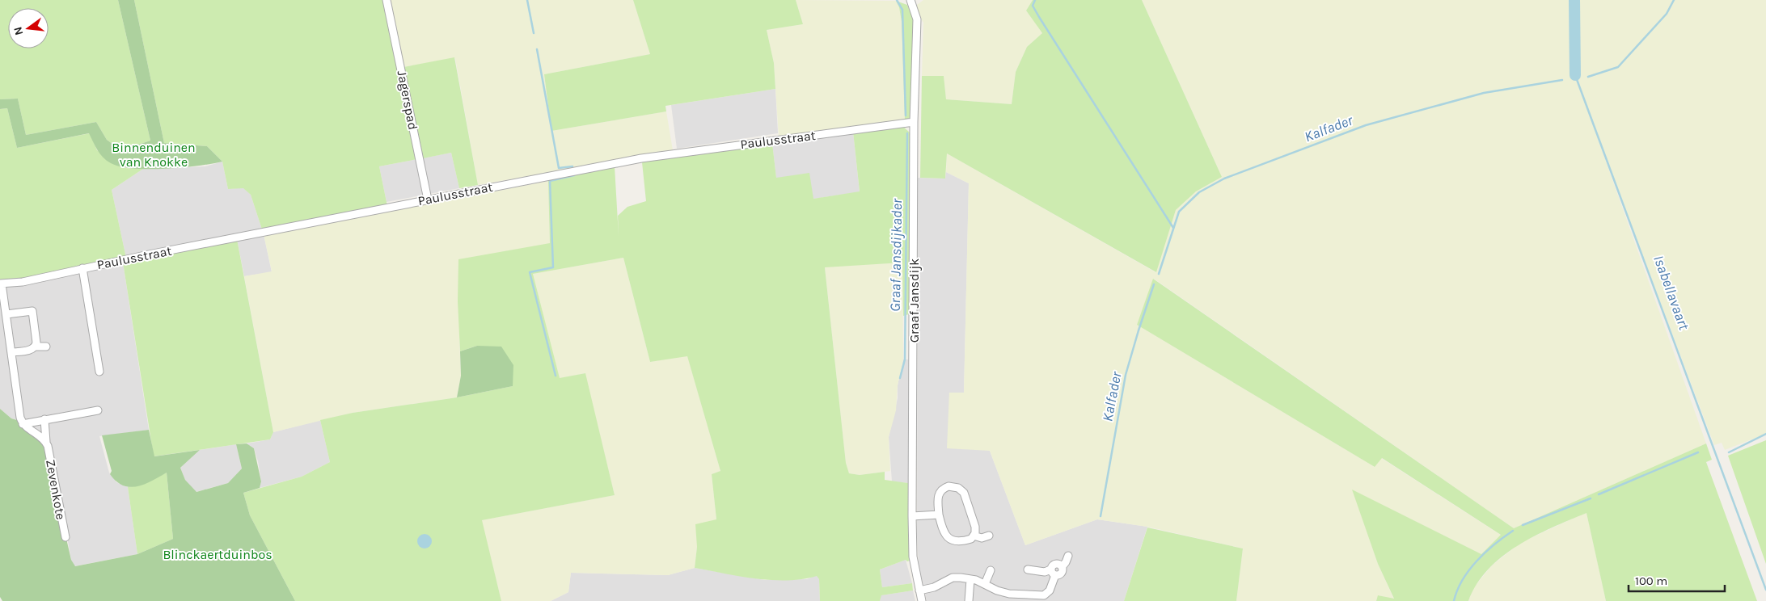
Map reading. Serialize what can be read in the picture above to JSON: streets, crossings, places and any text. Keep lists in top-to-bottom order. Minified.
{"streets":{"street":["Jagerspad","Paulusstraat","Graaf Jansdijk","Zevenkote"]},"crossings":[["Jagerspad","Paulusstraat"],["Paulusstraat","Graaf Jansdijk"]],"water":["Kalfader","Graaf Jansdijkader","Isabellavaart"],"parks":["Binnenduinen van Knokke","Blinckaertduinbos"],"scale_bar":"100 m","north":"left"}
